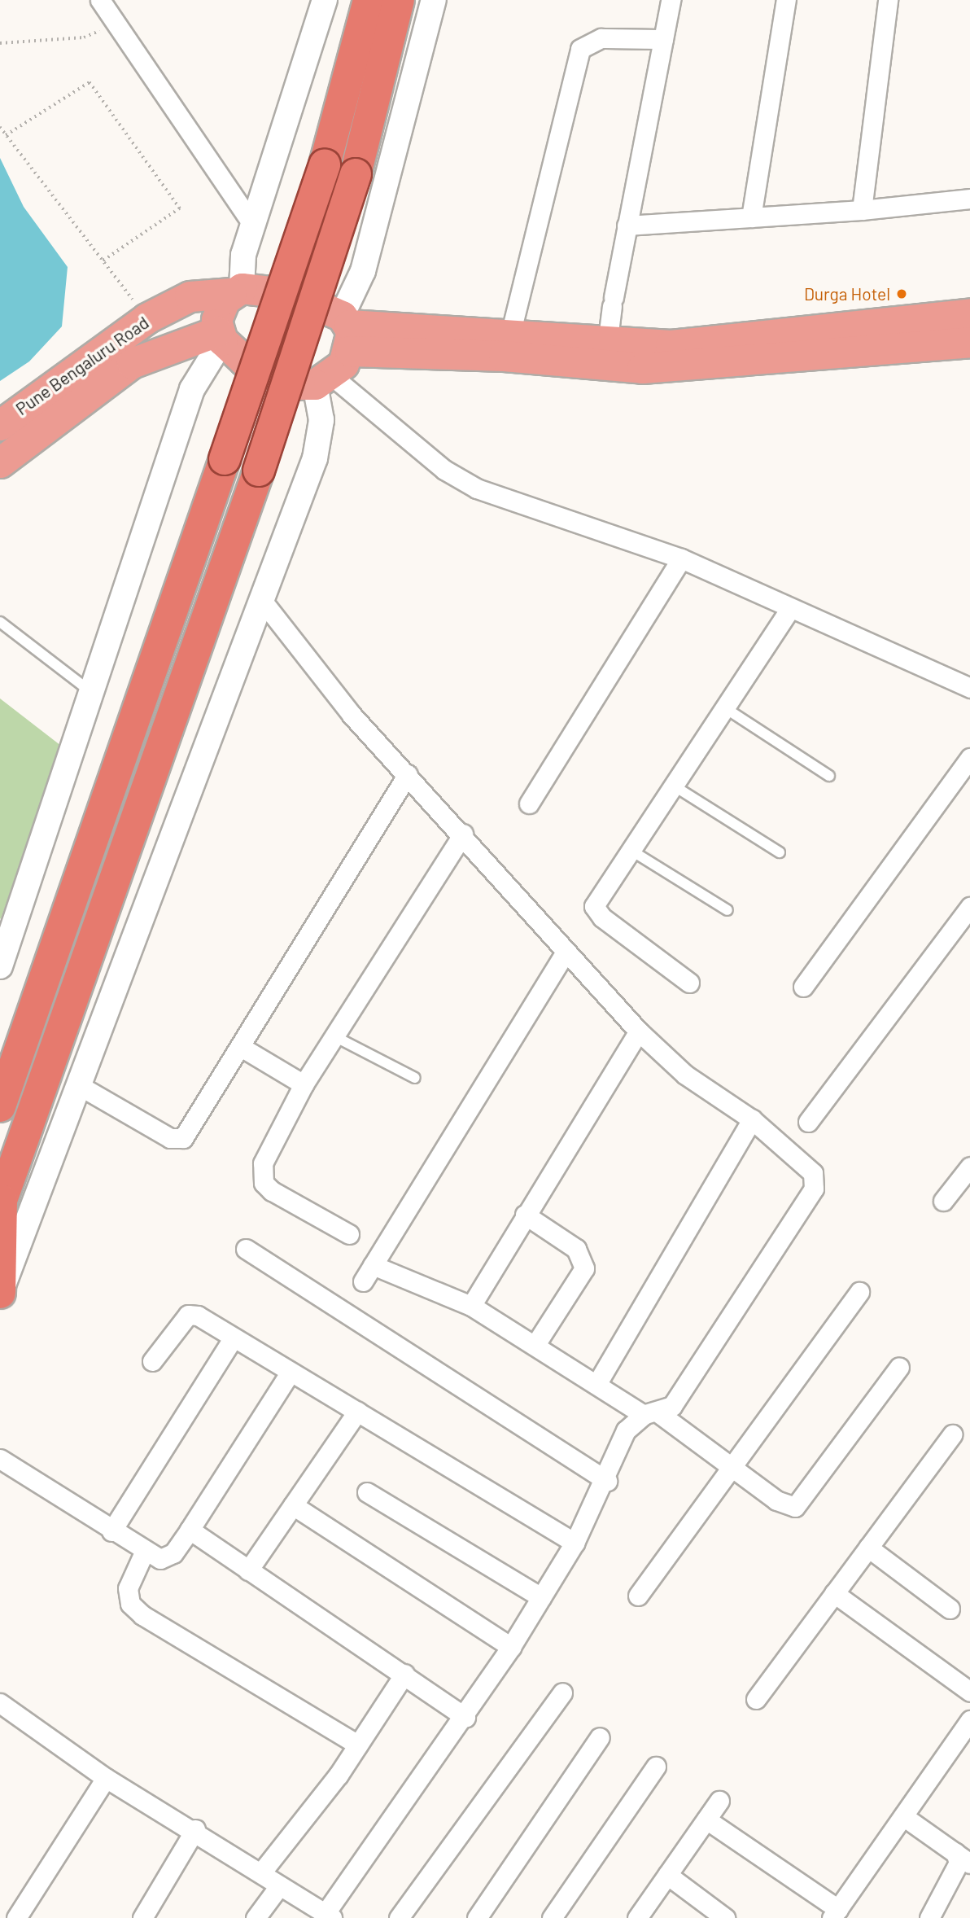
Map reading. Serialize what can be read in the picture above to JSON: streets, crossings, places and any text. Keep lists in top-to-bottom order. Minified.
{"streets":{"main road":["Pune Bengaluru Road"]},"places":["Durga Hotel"]}
